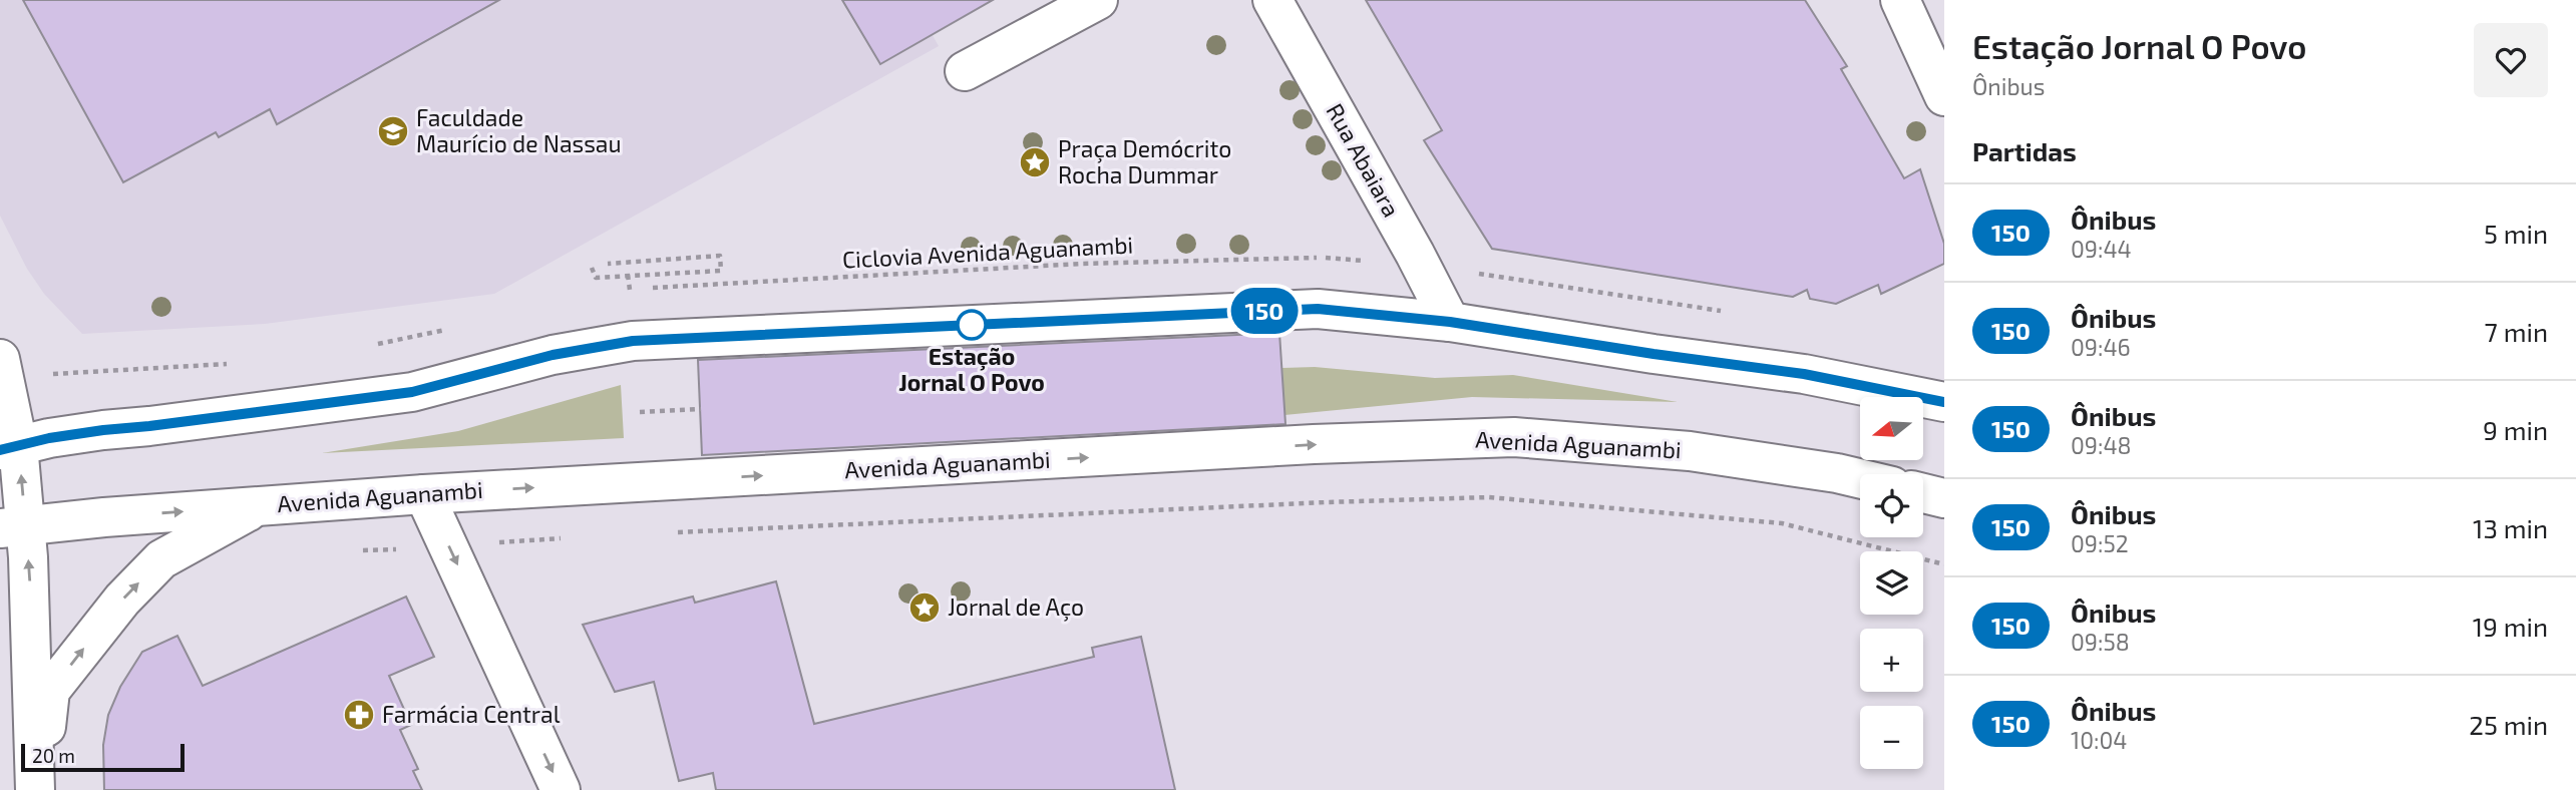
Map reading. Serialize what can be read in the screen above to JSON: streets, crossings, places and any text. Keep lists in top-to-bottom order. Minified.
{"streets":{"main road":["Rua Abaiara","Avenida Aguanambi"],"path":["Ciclovia Avenida Aguanambi"]},"places":{"school or university":["Faculdade Maurício de Nassau"],"place":["Praça Demócrito Rocha Dummar","Jornal de Aço"],"other":["Estação Jornal O Povo"],"pharmacy":["Farmácia Central"]},"lines":["bus line 150"],"scale_bar":"20 m","north":"left","page":{"on_map":"150","heading":[["Estação Jornal O Povo","Ônibus"],"Partidas"],"list":[{"mark":"150","name":"Ônibus","note":"09:44","value":"5 min"},{"mark":"150","name":"Ônibus","note":"09:46","value":"7 min"},{"mark":"150","name":"Ônibus","note":"09:48","value":"9 min"},{"mark":"150","name":"Ônibus","note":"09:52","value":"13 min"},{"mark":"150","name":"Ônibus","note":"09:58","value":"19 min"},{"mark":"150","name":"Ônibus","note":"10:04","value":"25 min"}],"map_buttons":["+","−"],"scale":"20 m"}}
